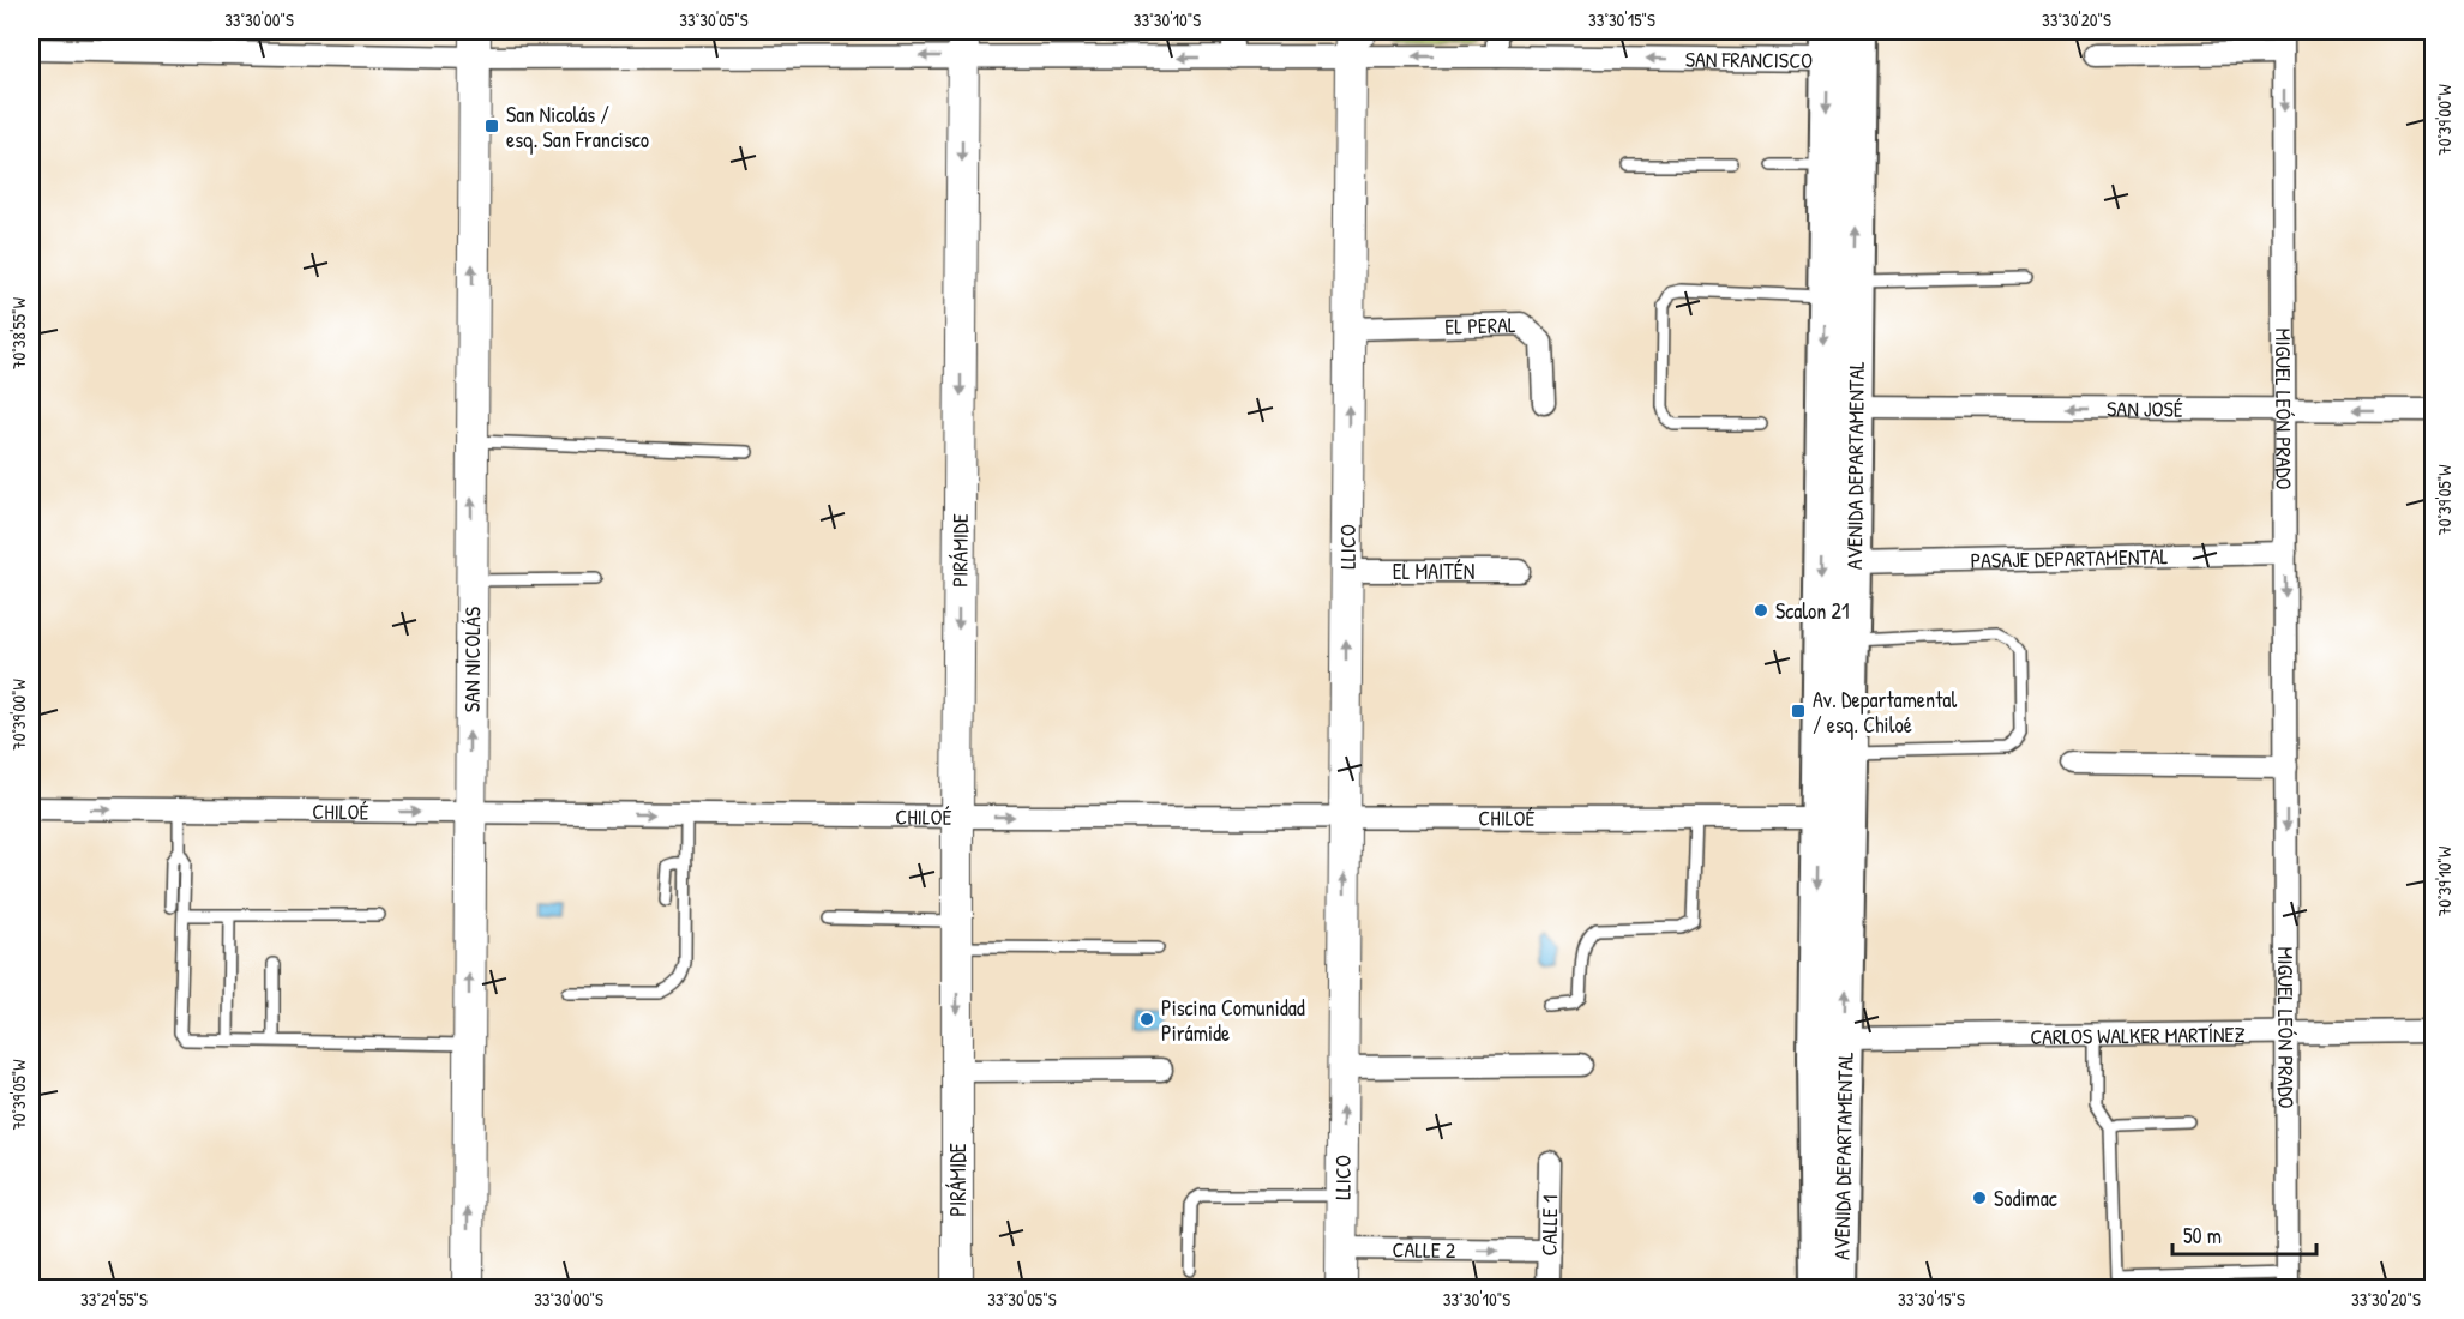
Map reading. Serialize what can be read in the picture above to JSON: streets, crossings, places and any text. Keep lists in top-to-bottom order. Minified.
{"streets":{"main road":["AVENIDA DEPARTAMENTAL"],"street":["SAN FRANCISCO","EL PERAL","SAN JOSÉ","MIGUEL LEÓN PRADO","LLICO","PIRÁMIDE","PASAJE DEPARTAMENTAL","EL MAITÉN","SAN NICOLÁS","CHILOÉ","CARLOS WALKER MARTÍNEZ","CALLE 1","CALLE 2"]},"crossings":[["SAN FRANCISCO","AVENIDA DEPARTAMENTAL"],["SAN FRANCISCO","LLICO"],["SAN FRANCISCO","PIRÁMIDE"],["SAN FRANCISCO","SAN NICOLÁS"],["EL PERAL","LLICO"],["SAN JOSÉ","MIGUEL LEÓN PRADO"],["SAN JOSÉ","AVENIDA DEPARTAMENTAL"],["MIGUEL LEÓN PRADO","PASAJE DEPARTAMENTAL"],["MIGUEL LEÓN PRADO","CARLOS WALKER MARTÍNEZ"],["AVENIDA DEPARTAMENTAL","PASAJE DEPARTAMENTAL"],["AVENIDA DEPARTAMENTAL","CHILOÉ"],["AVENIDA DEPARTAMENTAL","CARLOS WALKER MARTÍNEZ"],["LLICO","EL MAITÉN"],["LLICO","CHILOÉ"],["LLICO","CALLE 2"],["PIRÁMIDE","CHILOÉ"],["SAN NICOLÁS","CHILOÉ"],["CALLE 1","CALLE 2"]],"one_way":["SAN FRANCISCO","SAN JOSÉ","MIGUEL LEÓN PRADO","LLICO","PIRÁMIDE","SAN NICOLÁS","CHILOÉ"],"places":{"transit":["San Nicolás / esq. San Francisco","Av. Departamental / esq. Chiloé"],"other":["Scalon 21","Piscina Comunidad Pirámide","Sodimac"]},"scale_bar":"50 m","coordinates":["33°30'00\"S","33°30'05\"S","33°30'10\"S","33°30'15\"S","33°30'20\"S","70°39'00\"W","70°38'55\"W","70°39'05\"W","70°39'10\"W","33°29'55\"S"]}
